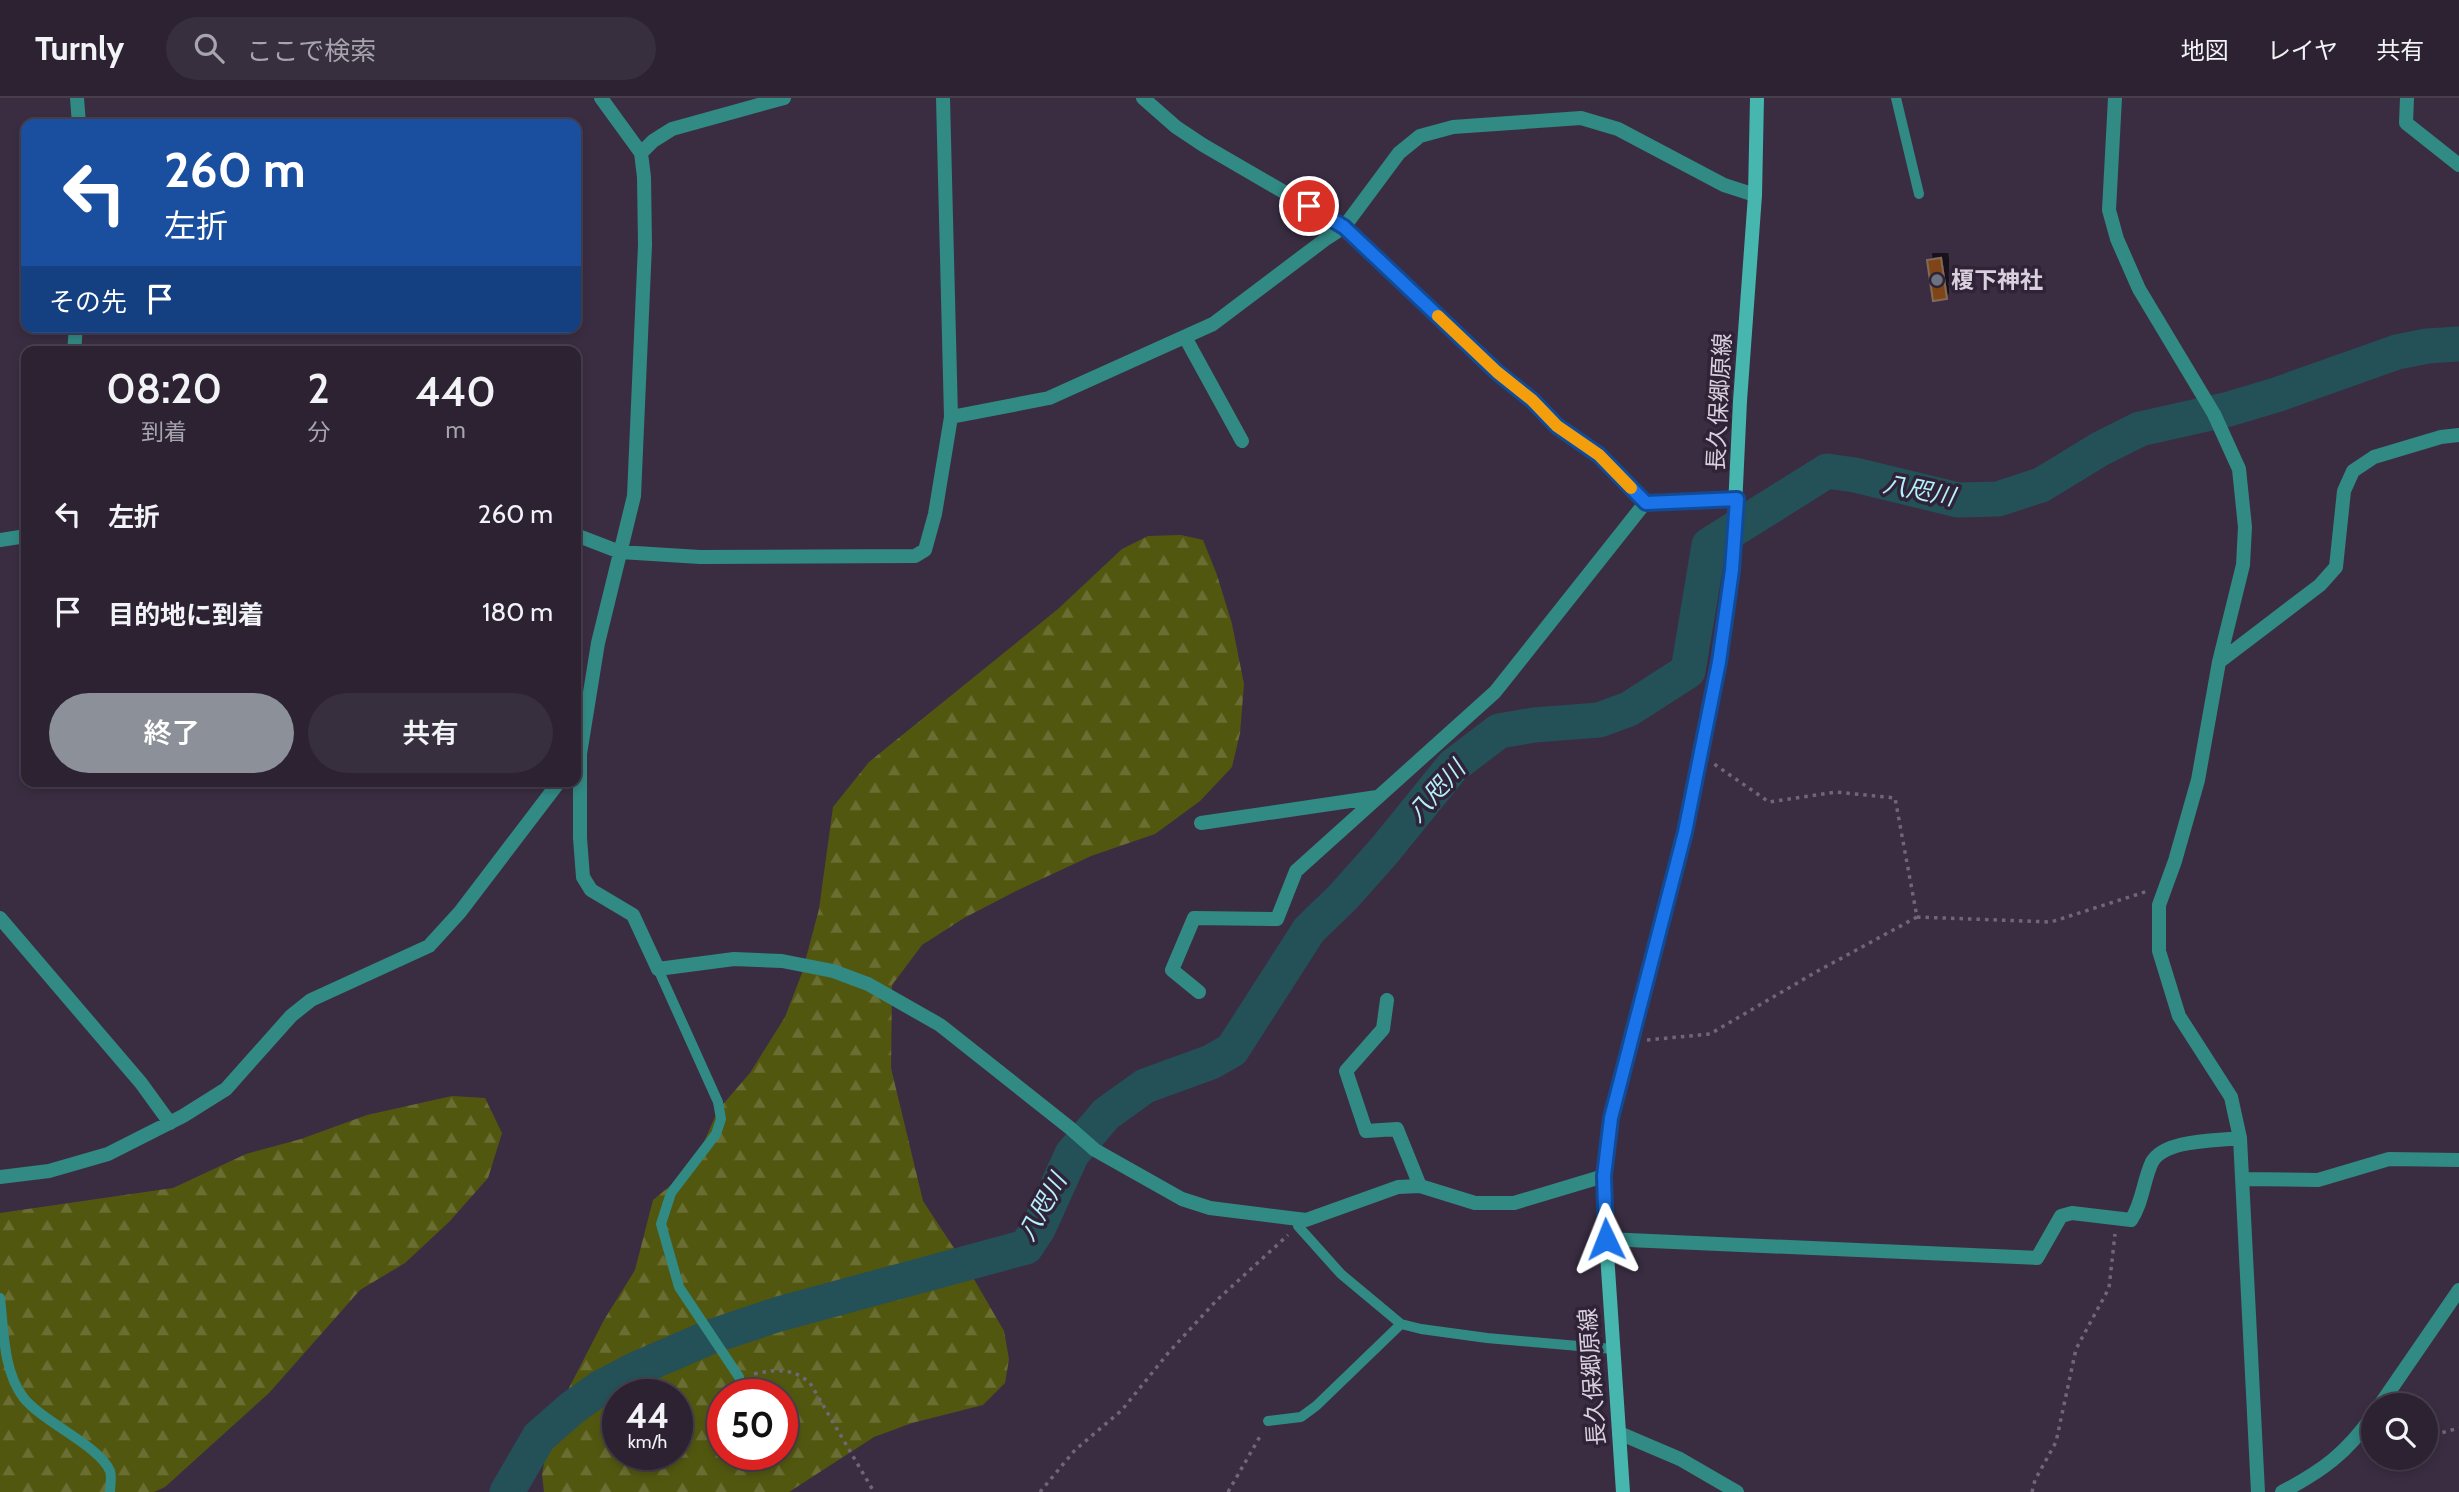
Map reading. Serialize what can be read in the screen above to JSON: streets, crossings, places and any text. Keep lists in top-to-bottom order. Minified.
{"streets":{"main road":["長久保郷原線"]},"water":["八咫川"],"places":["榎下神社"],"page":{"header":"Turnly","search":"ここで検索","nav":["地図","レイヤ","共有"],"turn":["260 m","左折"],"then":"その先","eta":["08:20","到着","2","分","440","m"],"list":[{"name":"左折","value":"260 m"},{"name":"目的地に到着","value":"180 m"}],"buttons":["終了","共有"],"speed":"44 km/h","limit":"50"}}
